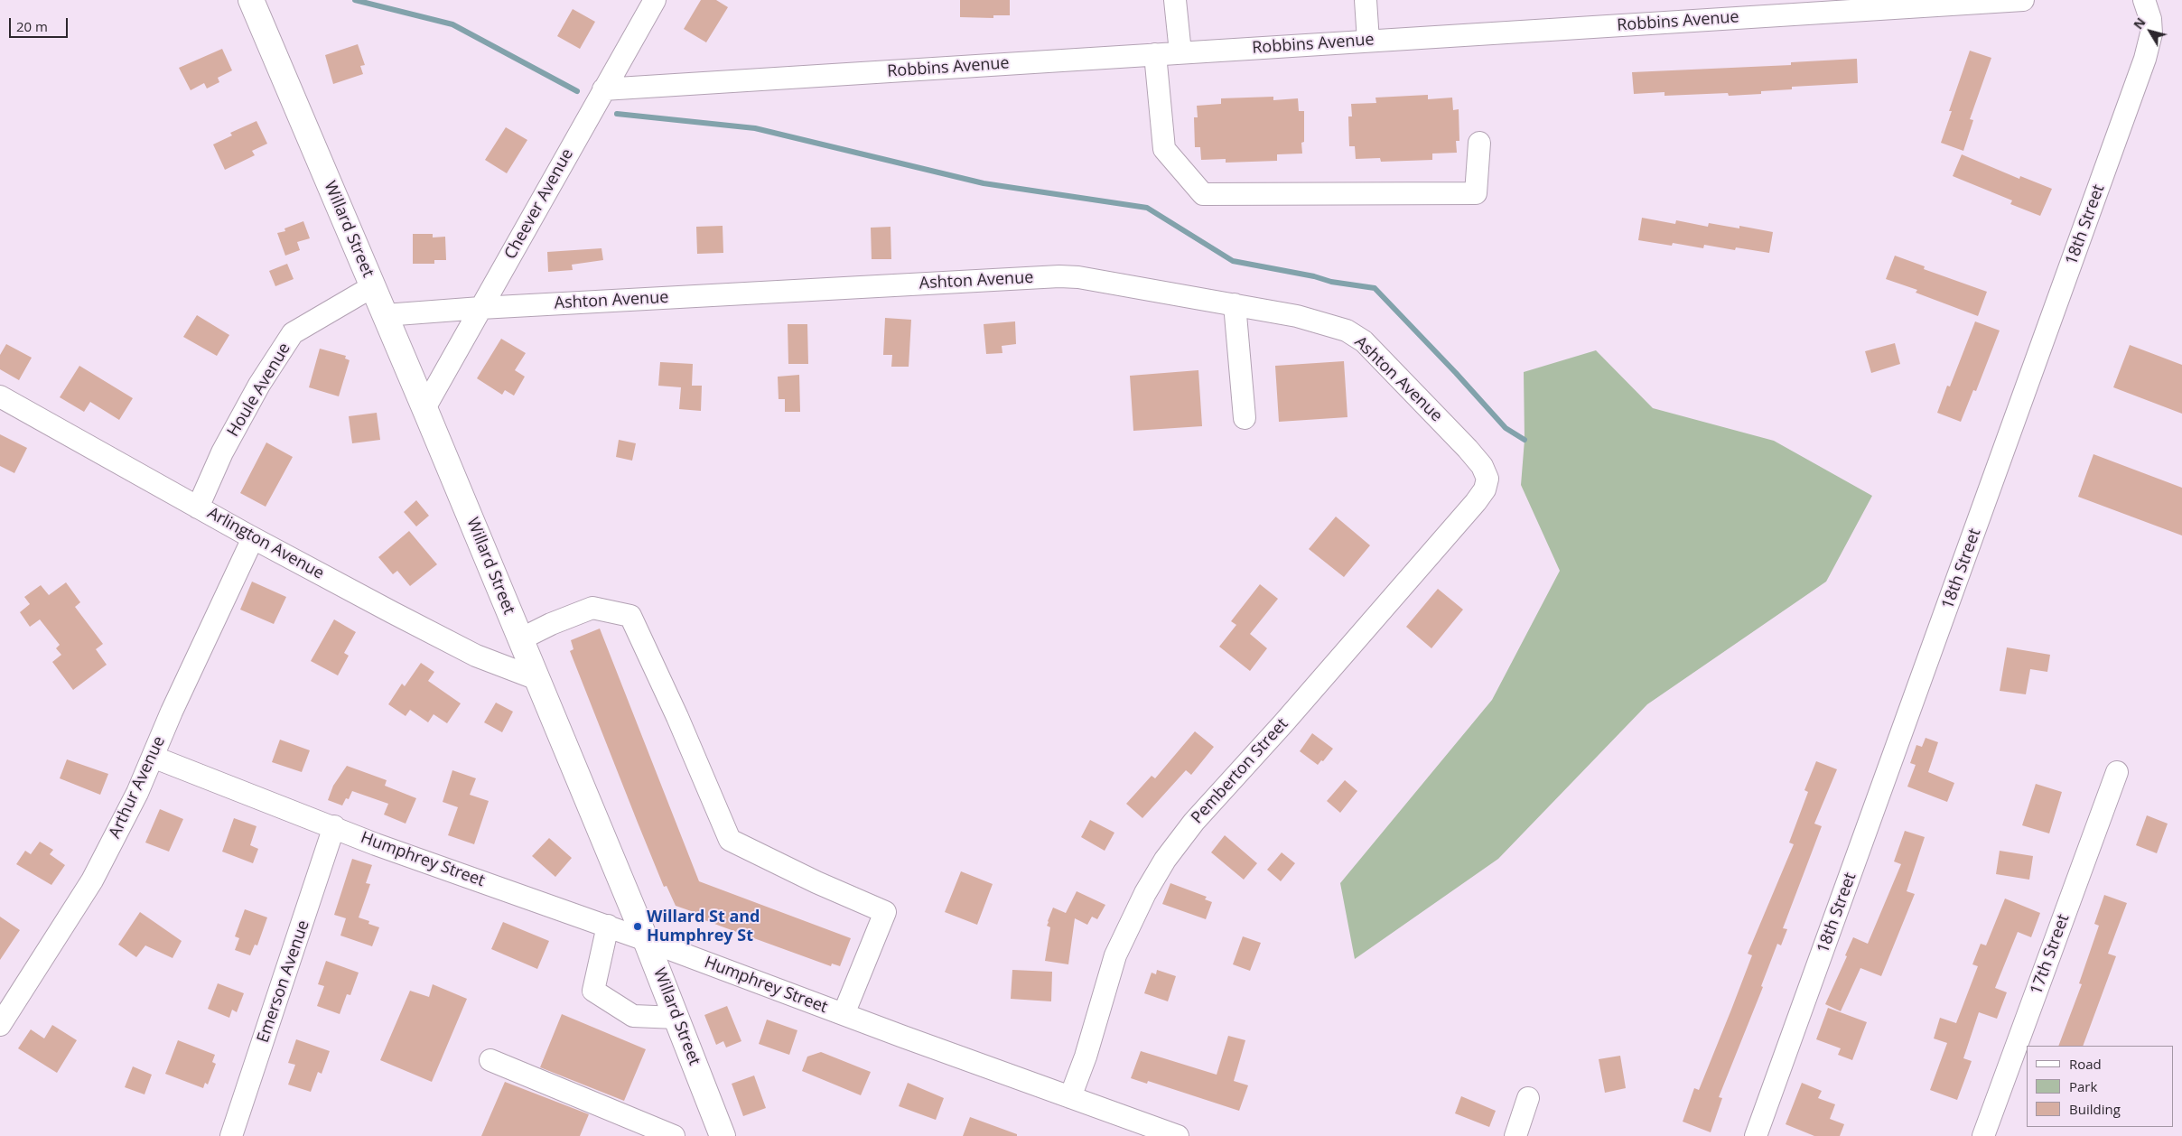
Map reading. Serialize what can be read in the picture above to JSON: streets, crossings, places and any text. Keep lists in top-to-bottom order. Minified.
{"streets":{"main road":["Willard Street"],"street":["Robbins Avenue","Cheever Avenue","18th Street","Ashton Avenue","Houle Avenue","Arlington Avenue","Pemberton Street","Arthur Avenue","Humphrey Street","17th Street","Emerson Avenue"]},"crossings":[["Robbins Avenue","Cheever Avenue"],["Cheever Avenue","Willard Street"],["Cheever Avenue","Ashton Avenue"],["Willard Street","Ashton Avenue"],["Willard Street","Houle Avenue"],["Willard Street","Arlington Avenue"],["Willard Street","Humphrey Street"],["Ashton Avenue","Pemberton Street"],["Houle Avenue","Arlington Avenue"],["Arlington Avenue","Arthur Avenue"],["Pemberton Street","Humphrey Street"],["Arthur Avenue","Humphrey Street"],["Humphrey Street","Emerson Avenue"]],"places":["Willard St and Humphrey St"],"legend":["Road","Park","Building"],"scale_bar":"20 m","north":"top left"}
